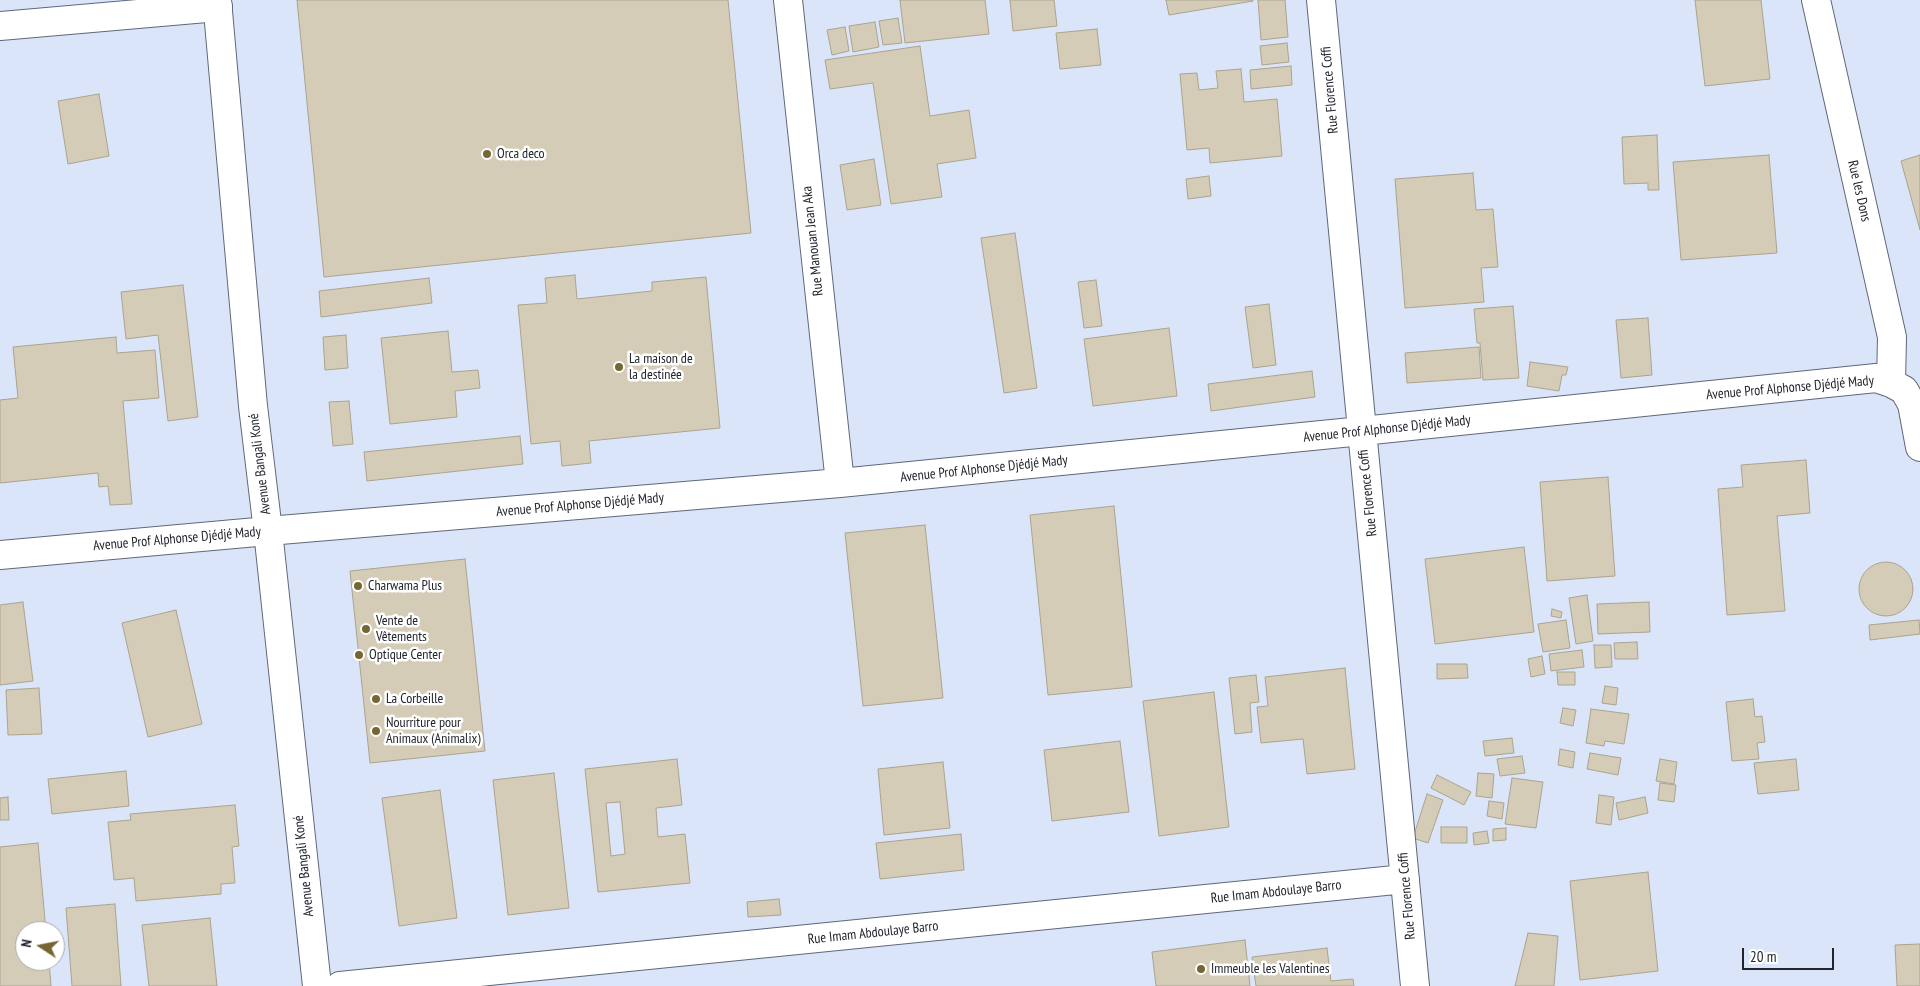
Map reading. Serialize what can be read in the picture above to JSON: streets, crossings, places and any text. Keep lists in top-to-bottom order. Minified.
{"streets":{"street":["Rue Florence Coffi","Rue les Dons","Rue Manouan Jean Aka","Avenue Prof Alphonse Djédjé Mady","Avenue Bangali Koné","Rue Imam Abdoulaye Barro"]},"crossings":[["Rue Florence Coffi","Avenue Prof Alphonse Djédjé Mady"],["Rue Florence Coffi","Rue Imam Abdoulaye Barro"],["Rue les Dons","Avenue Prof Alphonse Djédjé Mady"],["Rue Manouan Jean Aka","Avenue Prof Alphonse Djédjé Mady"],["Avenue Prof Alphonse Djédjé Mady","Avenue Bangali Koné"]],"places":["Orca deco","La maison de la destinée","Charwama Plus","Vente de Vêtements","Optique Center","La Corbeille","Nourriture pour Animaux (Animalix)","Immeuble les Valentines"],"scale_bar":"20 m","north":"left"}
